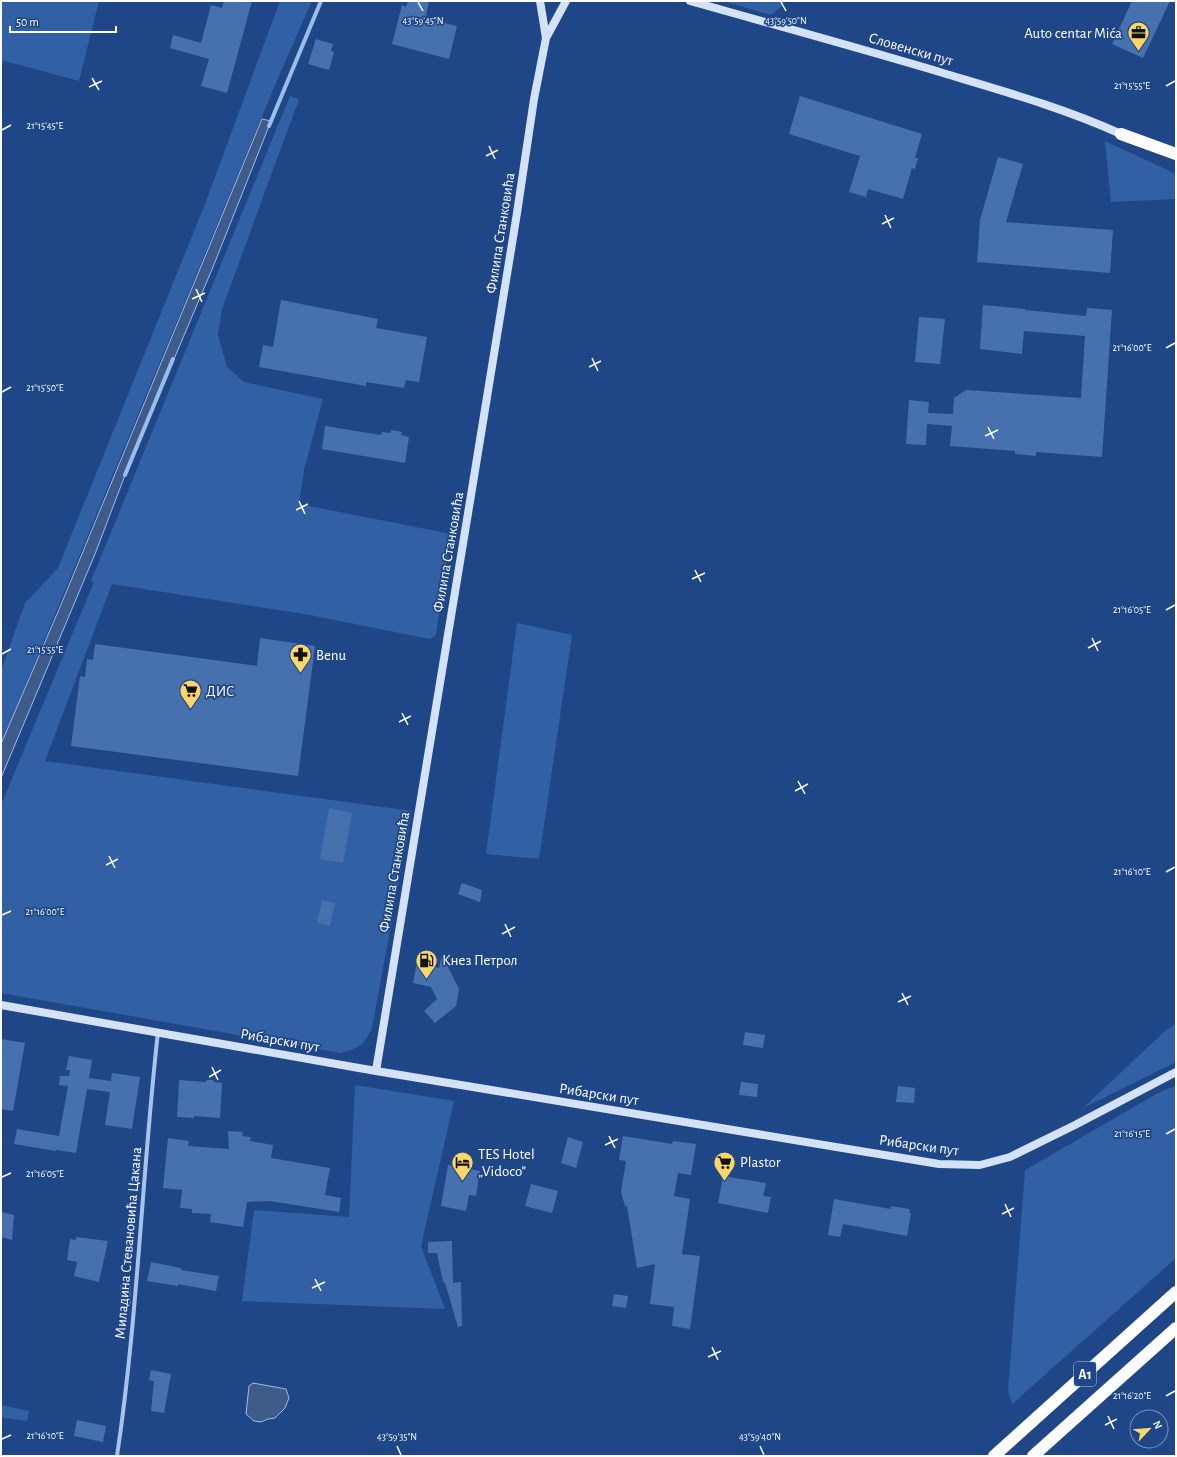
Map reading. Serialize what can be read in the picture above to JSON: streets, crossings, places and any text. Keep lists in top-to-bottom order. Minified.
{"streets":{"highway":["A1"],"main road":["Словенски пут","Филипа Станковића","Рибарски пут"],"street":["Миладина Стевановића Цакана"]},"crossings":[["Филипа Станковића","Рибарски пут"],["Рибарски пут","Миладина Стевановића Цакана"]],"places":{"office":["Auto centar Mića"],"pharmacy":["Benu"],"supermarket":["ДИС","Plastor"],"fuel station":["Кнез Петрол"],"hotel":["TES Hotel „Vidoco”"]},"scale_bar":"50 m","north":"top right","coordinates":["43°59'45\"N","43°59'50\"N","21°15'55\"E","21°15'45\"E","21°16'00\"E","21°15'50\"E","21°16'05\"E","21°16'10\"E","21°16'15\"E","21°16'20\"E","43°59'35\"N","43°59'40\"N"]}
